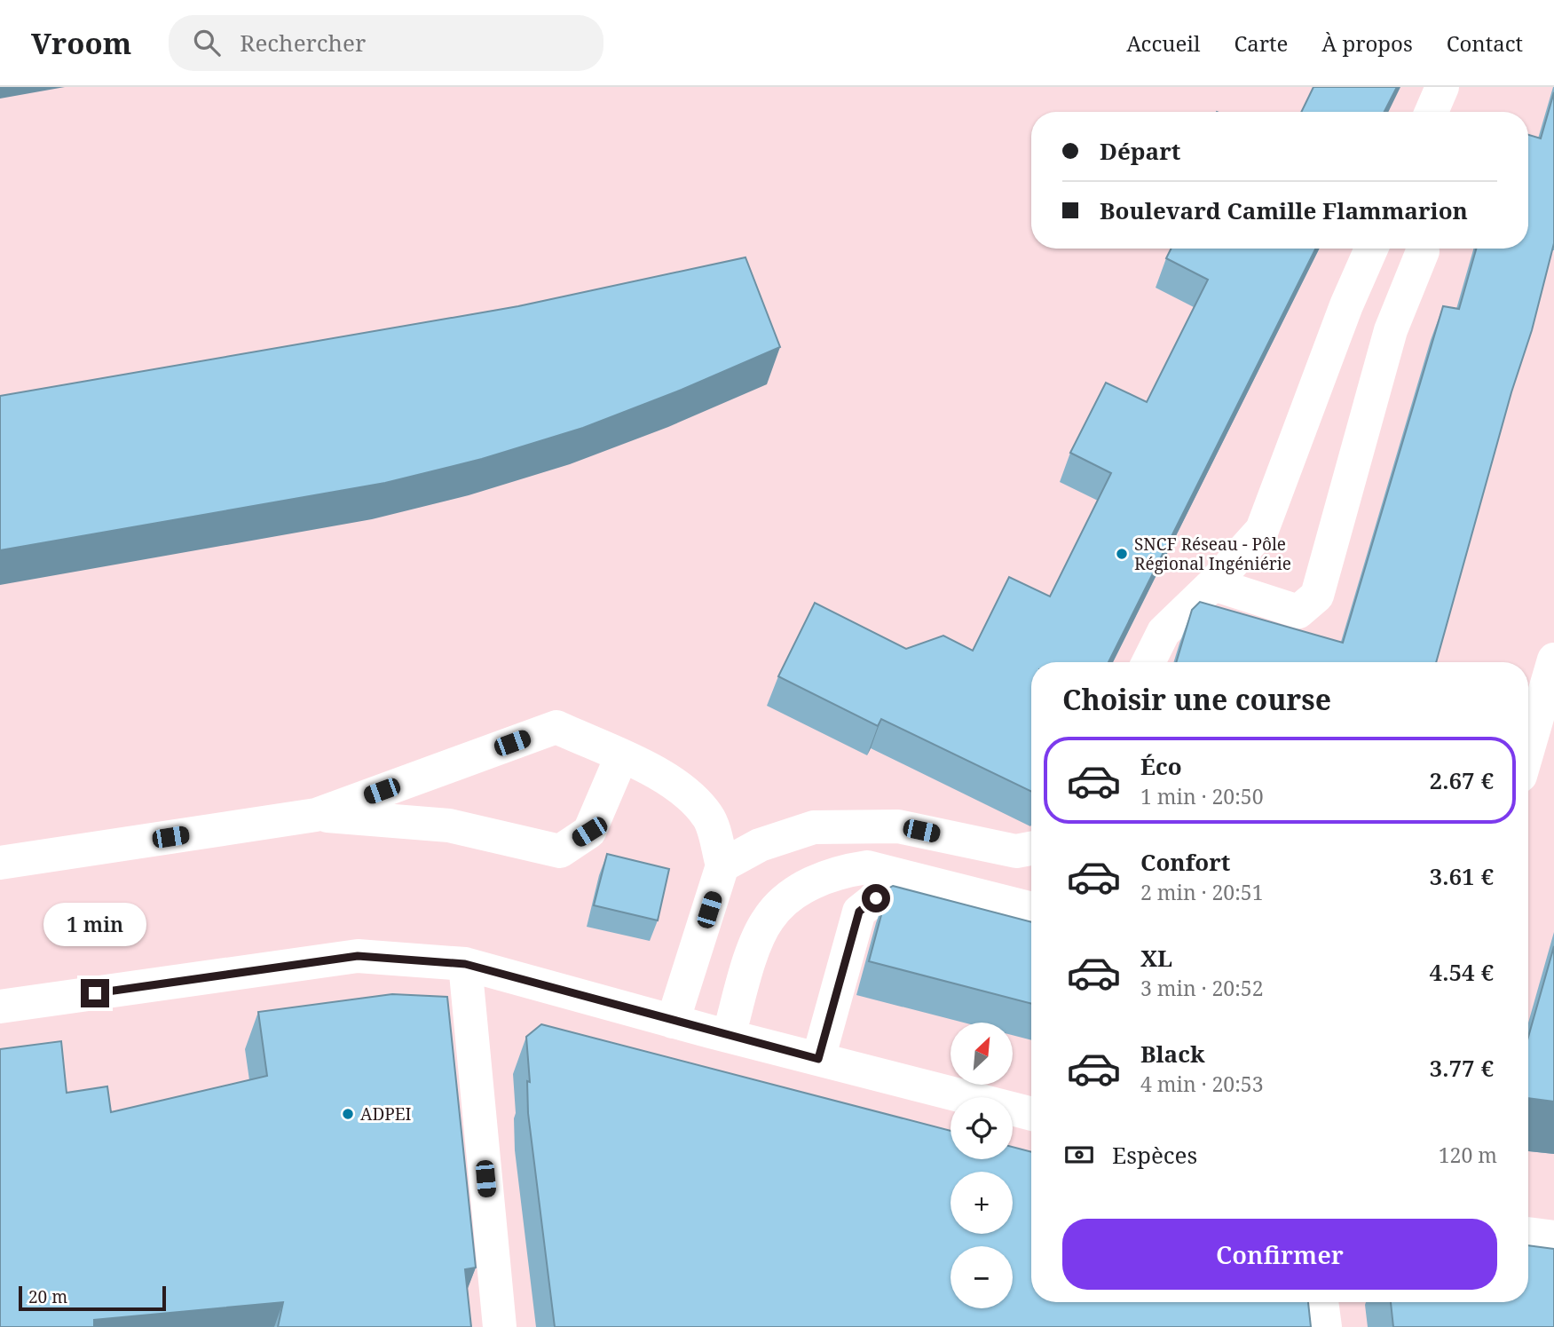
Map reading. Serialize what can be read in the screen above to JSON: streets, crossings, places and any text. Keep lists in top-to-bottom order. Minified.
{"places":["SNCF Réseau - Pôle Régional Ingéniérie","ADPEI"],"scale_bar":"20 m","north":"top right","page":{"header":"Vroom","search":"Rechercher","nav":["Accueil","Carte","À propos","Contact"],"banner":["Départ","Boulevard Camille Flammarion"],"heading":"Choisir une course","list":[{"name":"Éco","note":"1 min · 20:50","value":"2.67 €"},{"name":"Confort","note":"2 min · 20:51","value":"3.61 €"},{"name":"XL","note":"3 min · 20:52","value":"4.54 €"},{"name":"Black","note":"4 min · 20:53","value":"3.77 €"}],"bubble":"1 min","map_buttons":["+","−"],"pay":["Espèces","120 m"],"buttons":"Confirmer","scale":"20 m"}}
